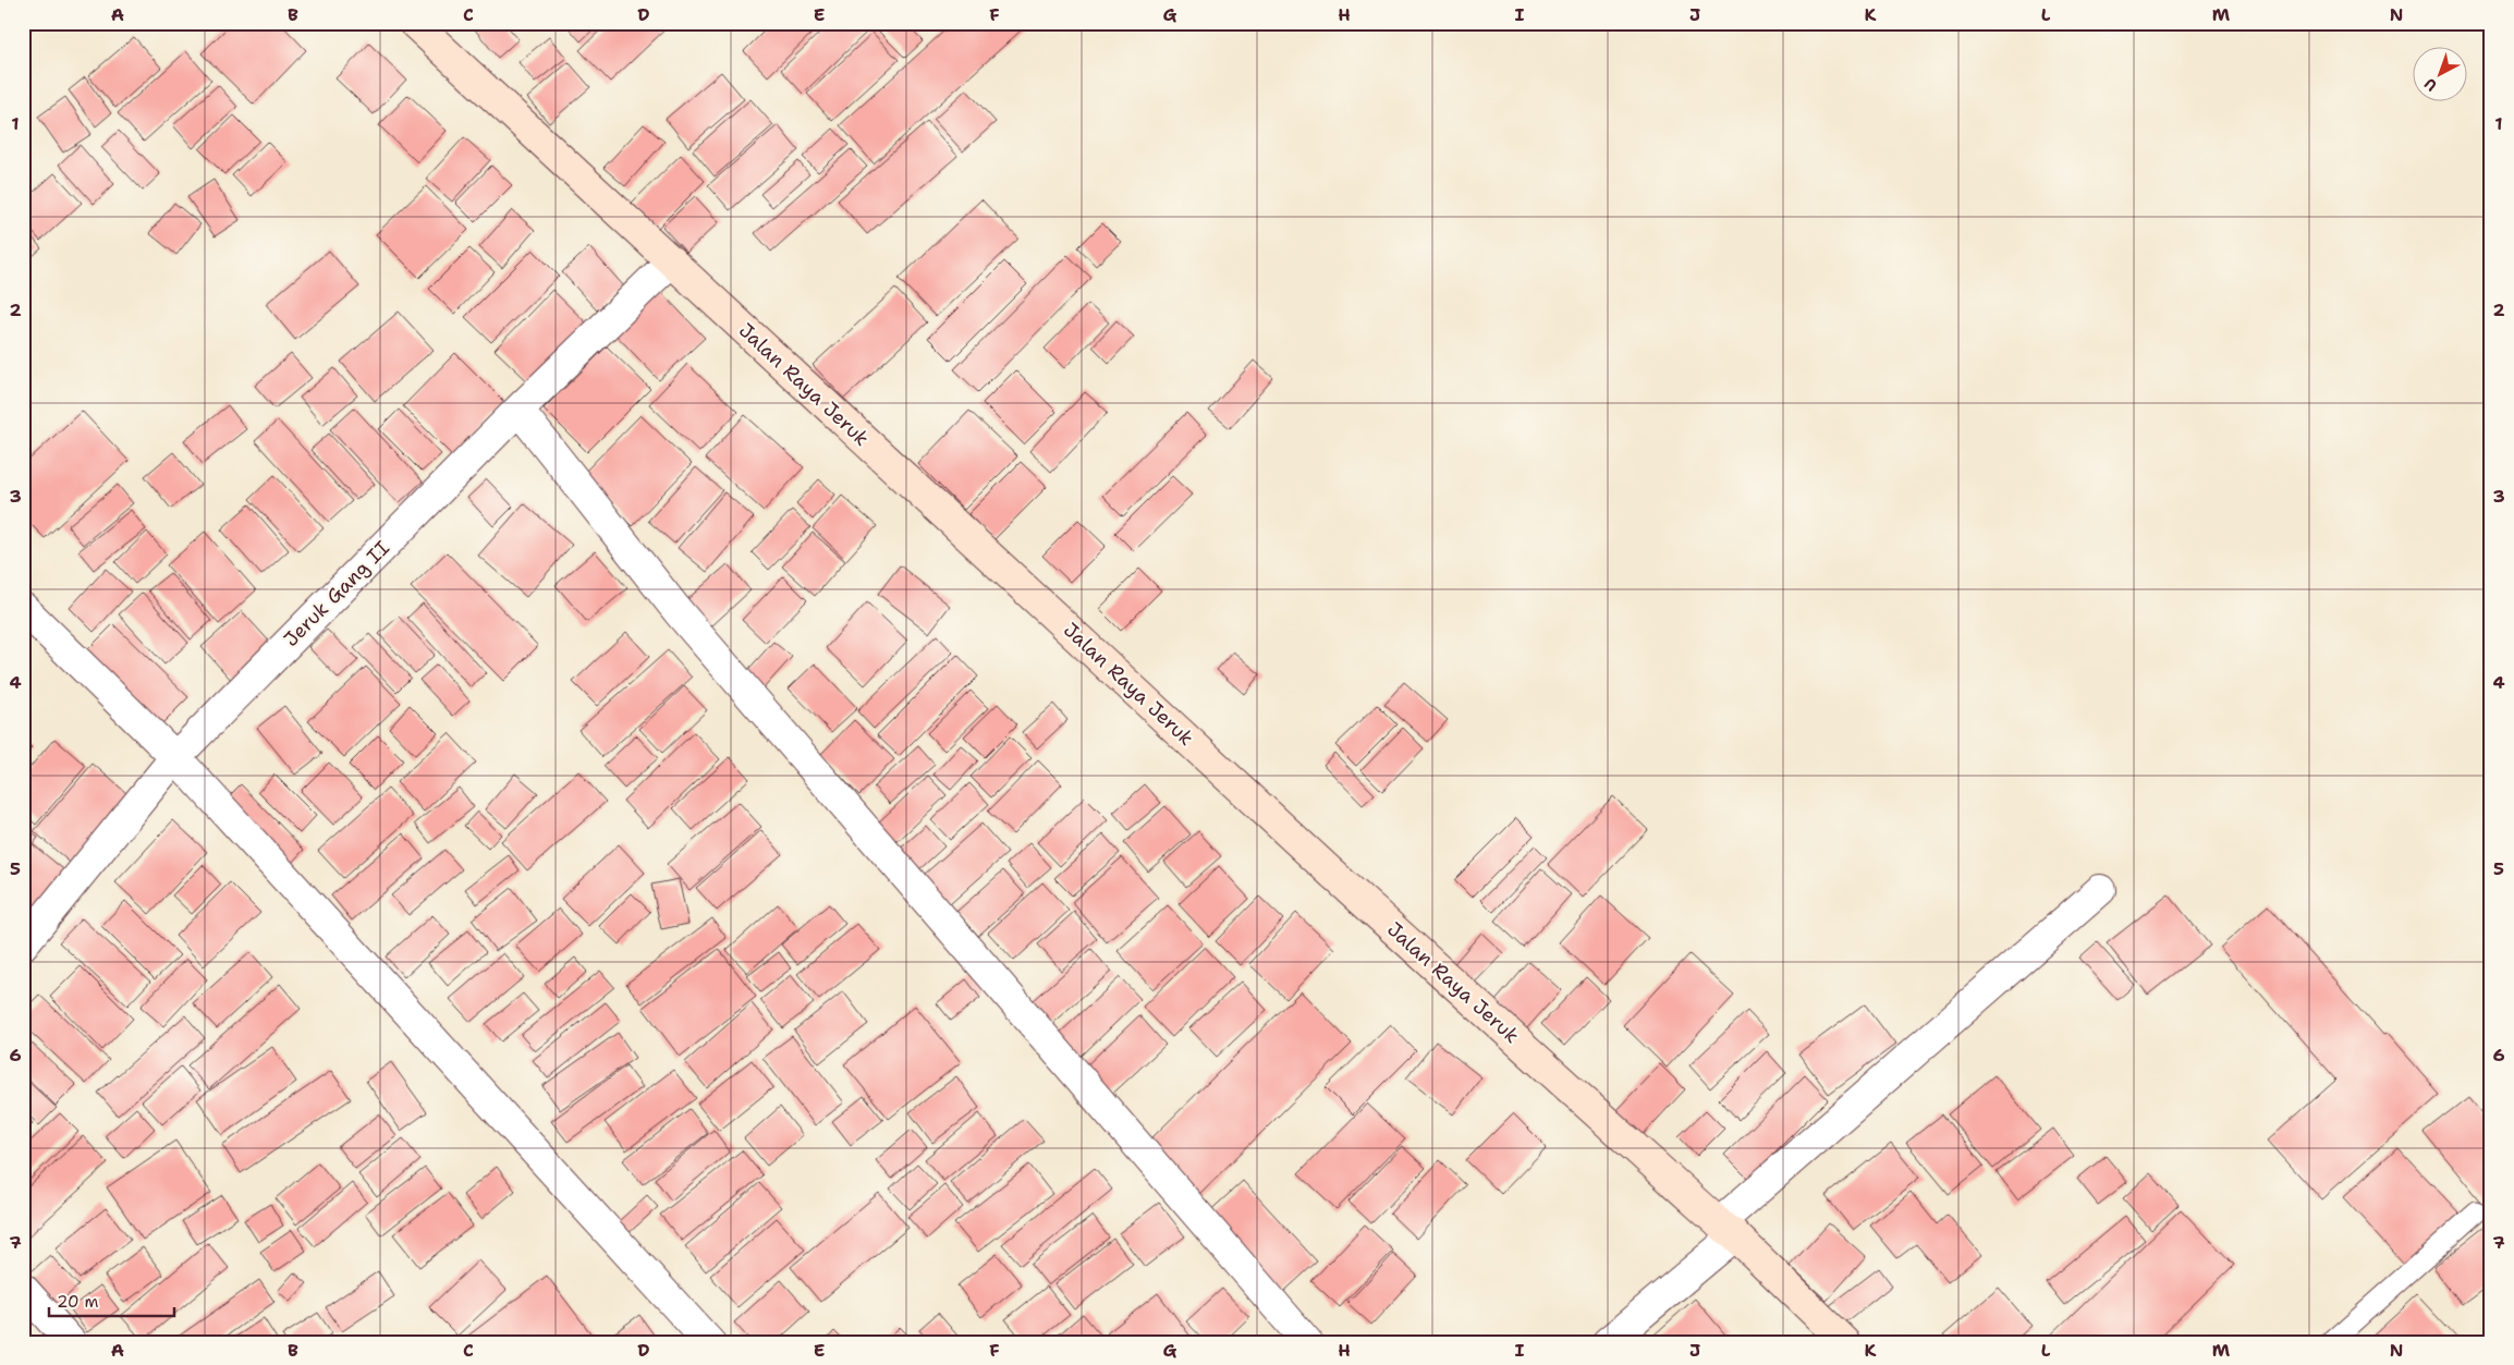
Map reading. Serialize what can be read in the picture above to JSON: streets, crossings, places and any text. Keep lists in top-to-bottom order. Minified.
{"streets":{"main road":["Jalan Raya Jeruk"],"street":["Jeruk Gang II"]},"crossings":[["Jalan Raya Jeruk","Jeruk Gang II"]],"scale_bar":"20 m","north":"bottom left","grid":{"columns":["A","B","C","D","E","F","G","H","I","J","K","L","M","N"],"rows":["1","2","3","4","5","6","7"]}}
